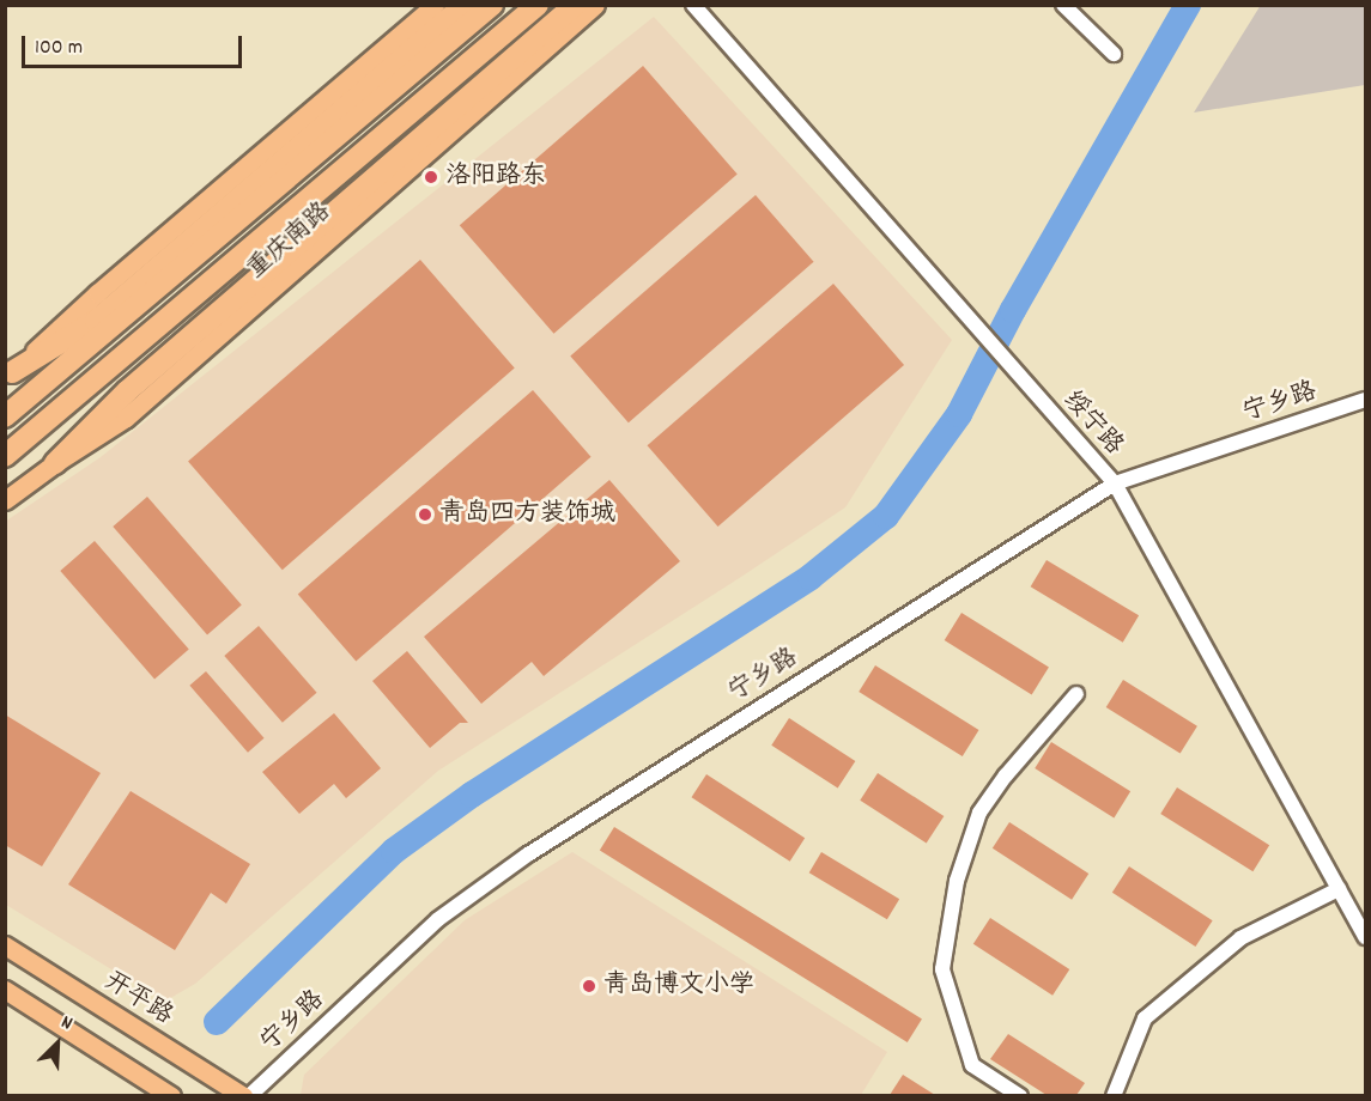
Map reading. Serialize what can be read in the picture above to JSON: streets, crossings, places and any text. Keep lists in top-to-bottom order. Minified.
{"streets":{"main road":["重庆南路","开平路"],"street":["宁乡路","绥宁路"]},"crossings":[["宁乡路","绥宁路"],["宁乡路","开平路"]],"places":["洛阳路东","青岛四方装饰城","青岛博文小学"],"scale_bar":"100 m","north":"top right"}
